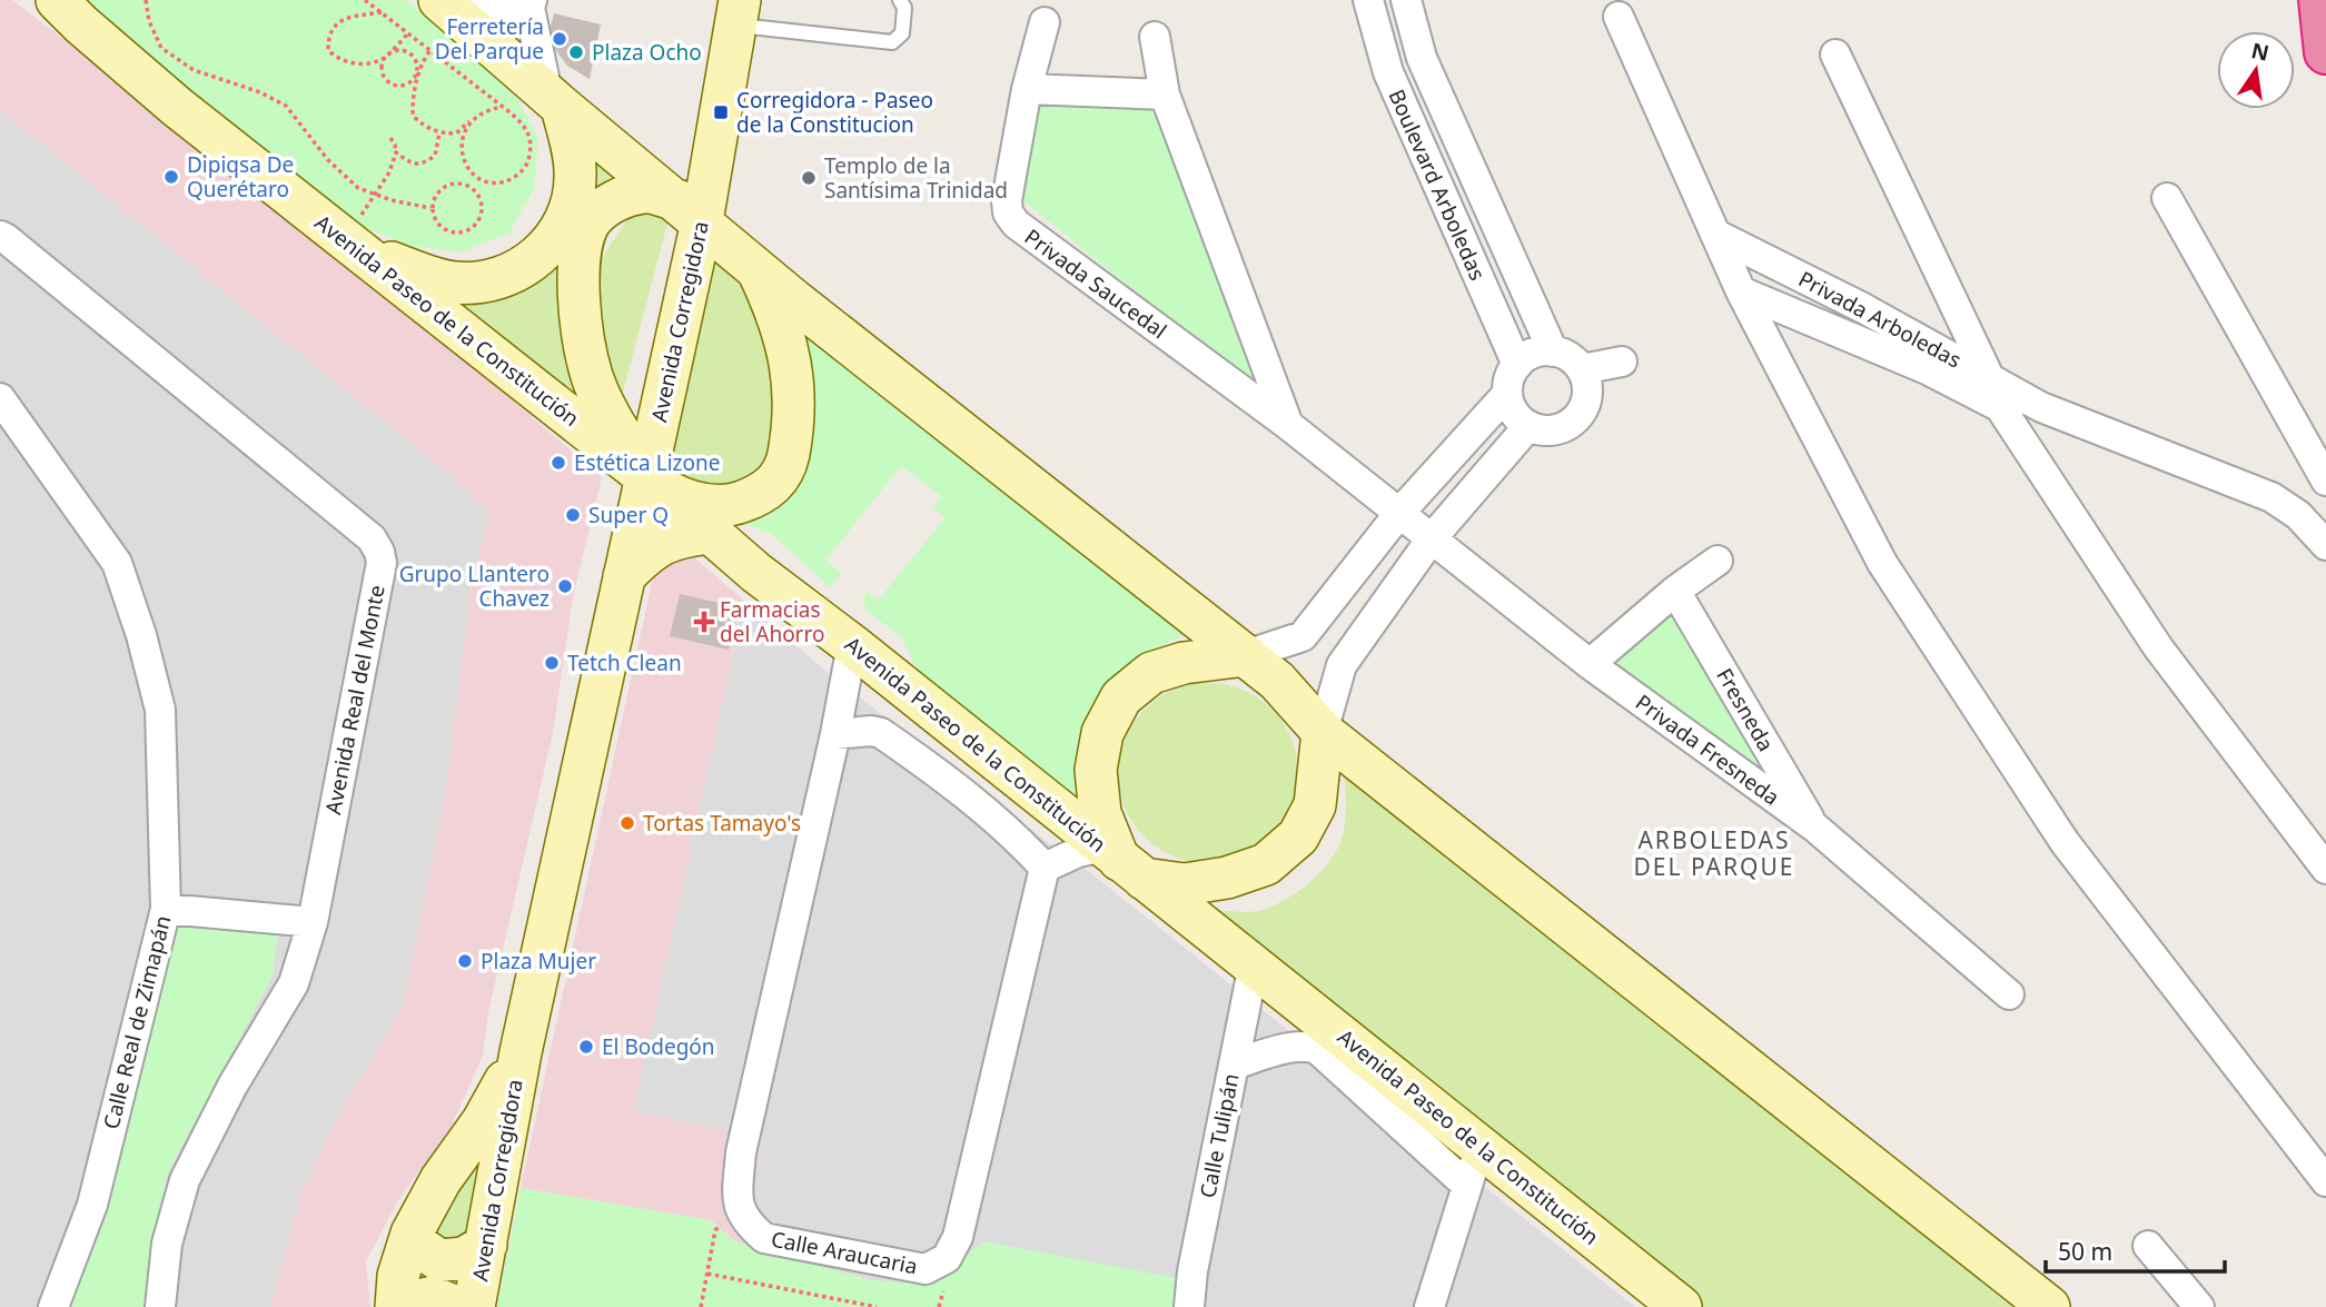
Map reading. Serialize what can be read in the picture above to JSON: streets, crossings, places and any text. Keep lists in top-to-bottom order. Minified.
{"streets":{"street":["Boulevard Arboledas","Privada Saucedal","Privada Arboledas","Avenida Paseo de la Constitución","Avenida Corregidora","Avenida Real del Monte","Fresneda","Privada Fresneda","Calle Real de Zimapán","Calle Tulipán","Calle Araucaria"]},"crossings":[["Privada Saucedal","Privada Fresneda"],["Avenida Paseo de la Constitución","Avenida Corregidora"],["Avenida Paseo de la Constitución","Calle Tulipán"],["Fresneda","Privada Fresneda"]],"districts":["ARBOLEDAS DEL PARQUE"],"places":{"other":["Ferretería Del Parque","Plaza Ocho","Dipiqsa De Querétaro","Templo de la Santísima Trinidad","Estética Lizone","Super Q","Grupo Llantero Chavez","Tetch Clean","Tortas Tamayo's","Plaza Mujer","El Bodegón"],"transit":["Corregidora - Paseo de la Constitucion"],"health":["Farmacias del Ahorro"]},"scale_bar":"50 m","north":"top"}
